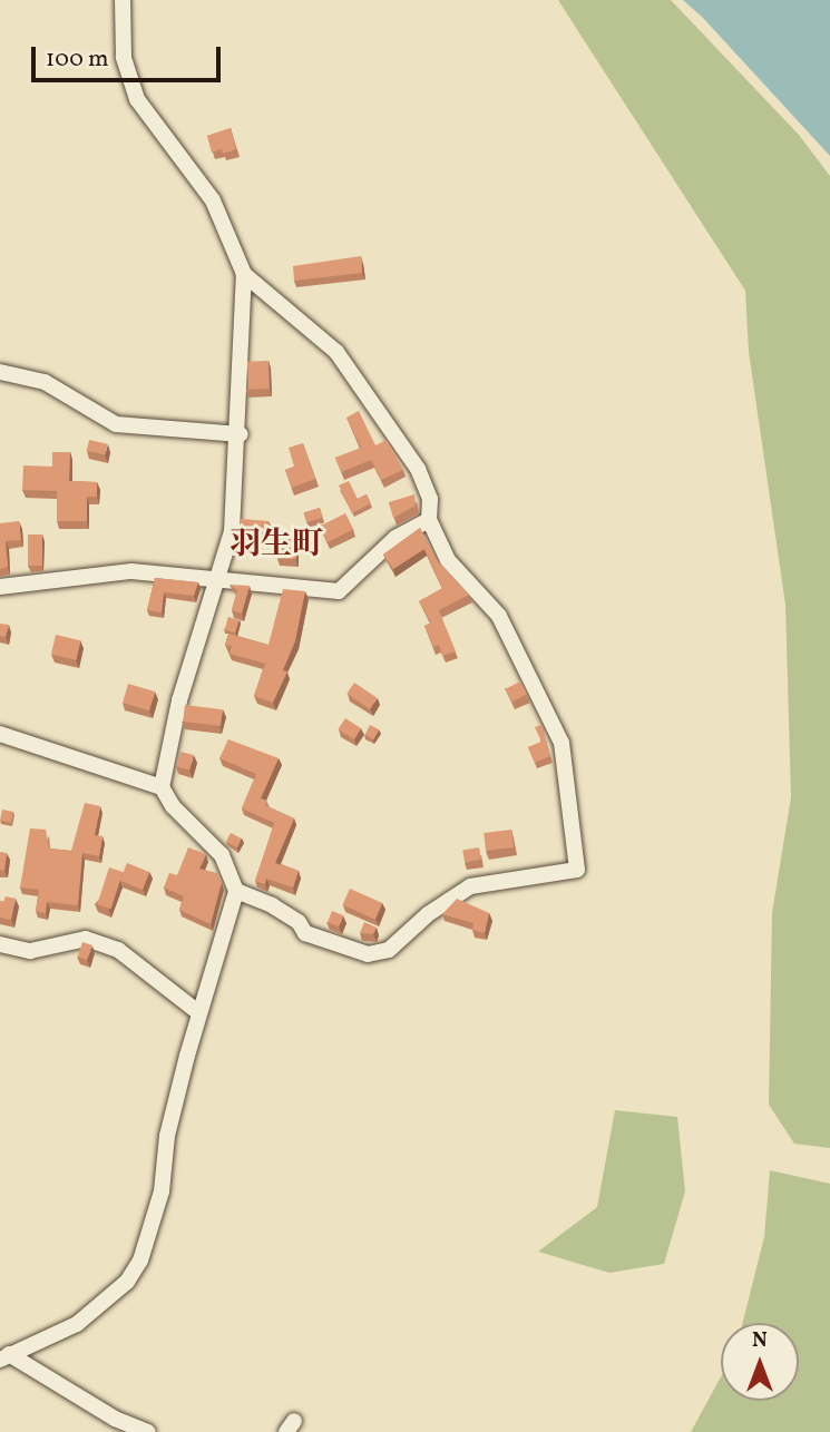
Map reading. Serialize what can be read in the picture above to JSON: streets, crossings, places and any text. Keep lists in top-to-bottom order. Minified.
{"districts":["羽生町"],"scale_bar":"100 m","north":"top"}
